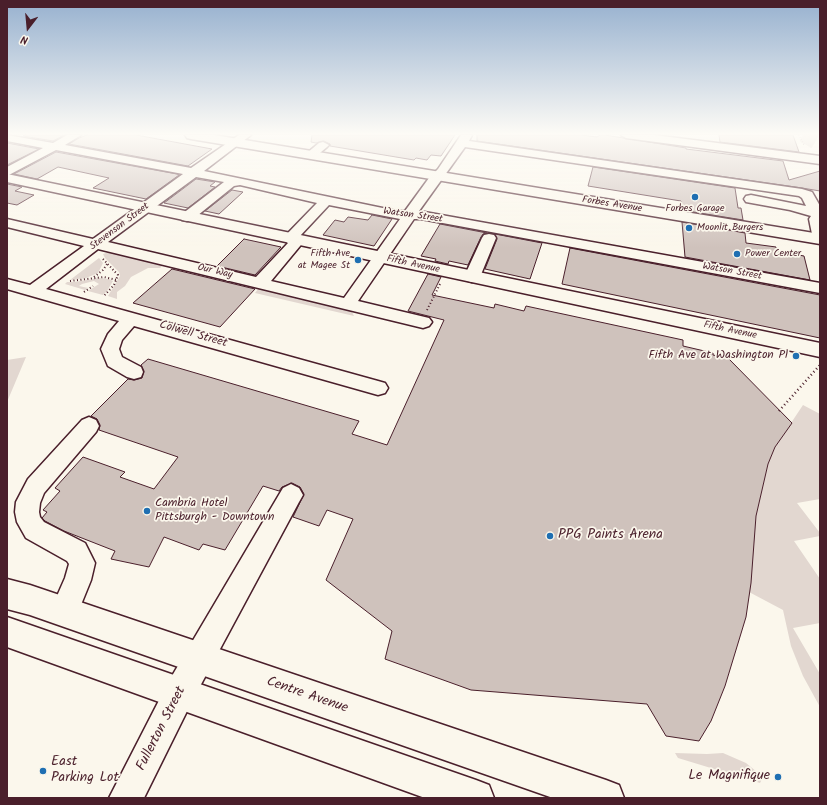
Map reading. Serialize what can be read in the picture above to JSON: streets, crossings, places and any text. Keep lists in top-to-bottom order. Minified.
{"streets":{"main road":["Forbes Avenue","Fifth Avenue","Centre Avenue"],"street":["Watson Street","Stevenson Street","Our Way","Colwell Street","Fullerton Street"]},"crossings":[["Stevenson Street","Fifth Avenue"],["Stevenson Street","Our Way"],["Stevenson Street","Colwell Street"],["Centre Avenue","Fullerton Street"]],"places":["Forbes Garage","Moonlit Burgers","Power Center","Fifth Ave at Magee St","Fifth Ave at Washington Pl","Cambria Hotel Pittsburgh - Downtown","PPG Paints Arena","East Parking Lot","Le Magnifique"],"north":"bottom"}
